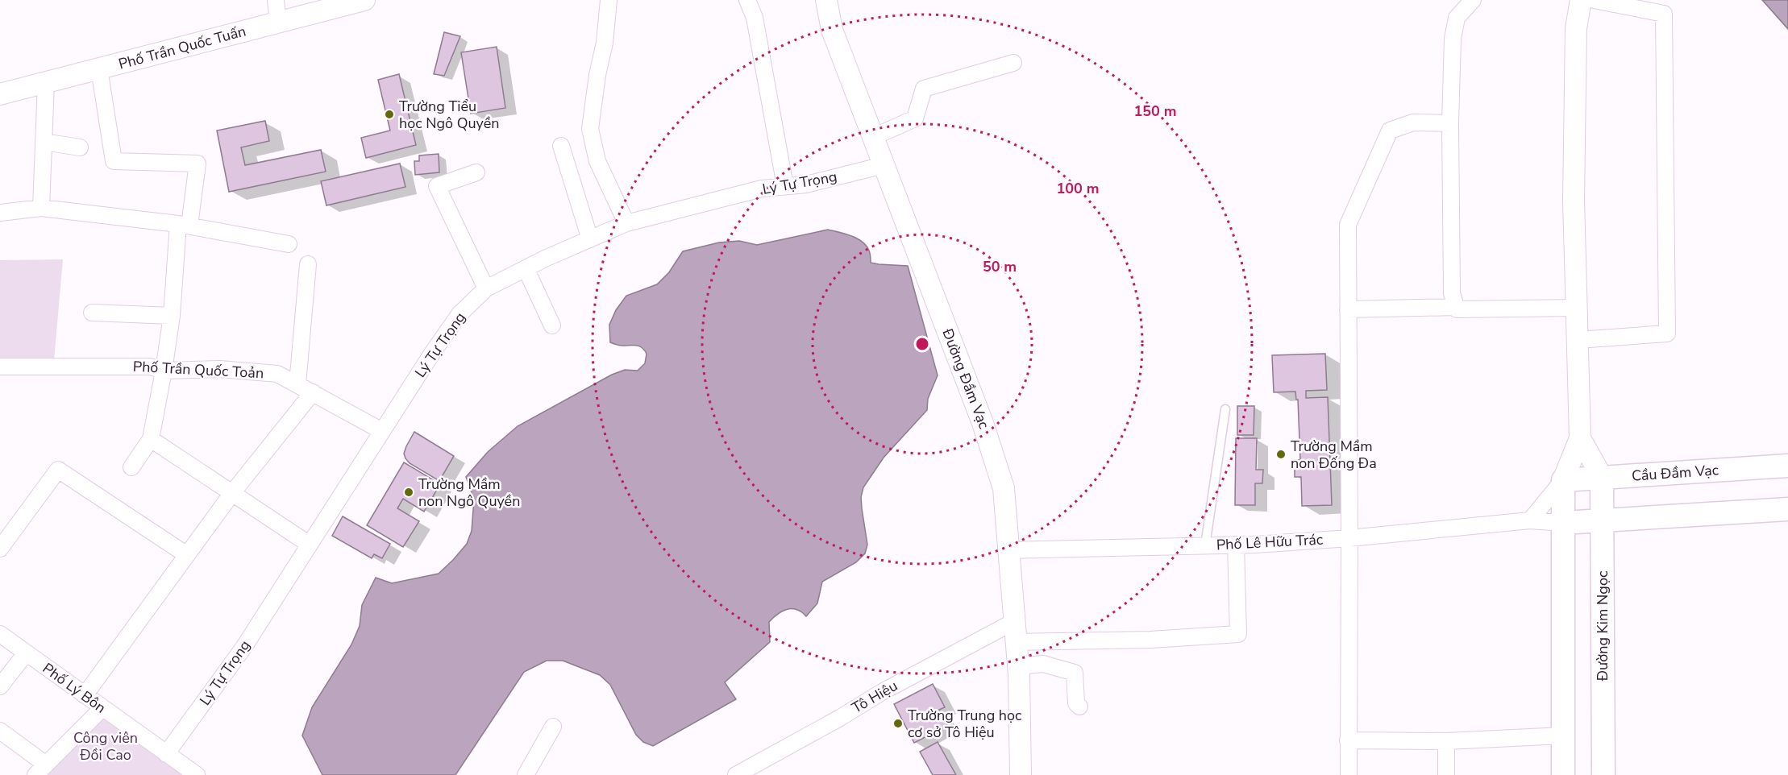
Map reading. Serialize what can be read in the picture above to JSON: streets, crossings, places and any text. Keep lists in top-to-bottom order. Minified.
{"streets":{"main road":["Cầu Đầm Vạc","Đường Kim Ngọc"],"street":["Phố Trần Quốc Tuấn","Lý Tự Trọng","Phố Trần Quốc Toản","Đường Đầm Vạc","Phố Lê Hữu Trác","Phố Lý Bôn","Tô Hiệu"]},"crossings":[["Lý Tự Trọng","Phố Trần Quốc Toản"],["Lý Tự Trọng","Đường Đầm Vạc"],["Lý Tự Trọng","Phố Lý Bôn"],["Đường Đầm Vạc","Phố Lê Hữu Trác"],["Đường Đầm Vạc","Tô Hiệu"],["Cầu Đầm Vạc","Đường Kim Ngọc"]],"parks":["Công viên Đồi Cao"],"places":["Trường Tiểu học Ngô Quyền","Trường Mầm non Đống Đa","Trường Mầm non Ngô Quyền","Trường Trung học cơ sở Tô Hiệu"],"rings":["150 m","100 m","50 m"]}
